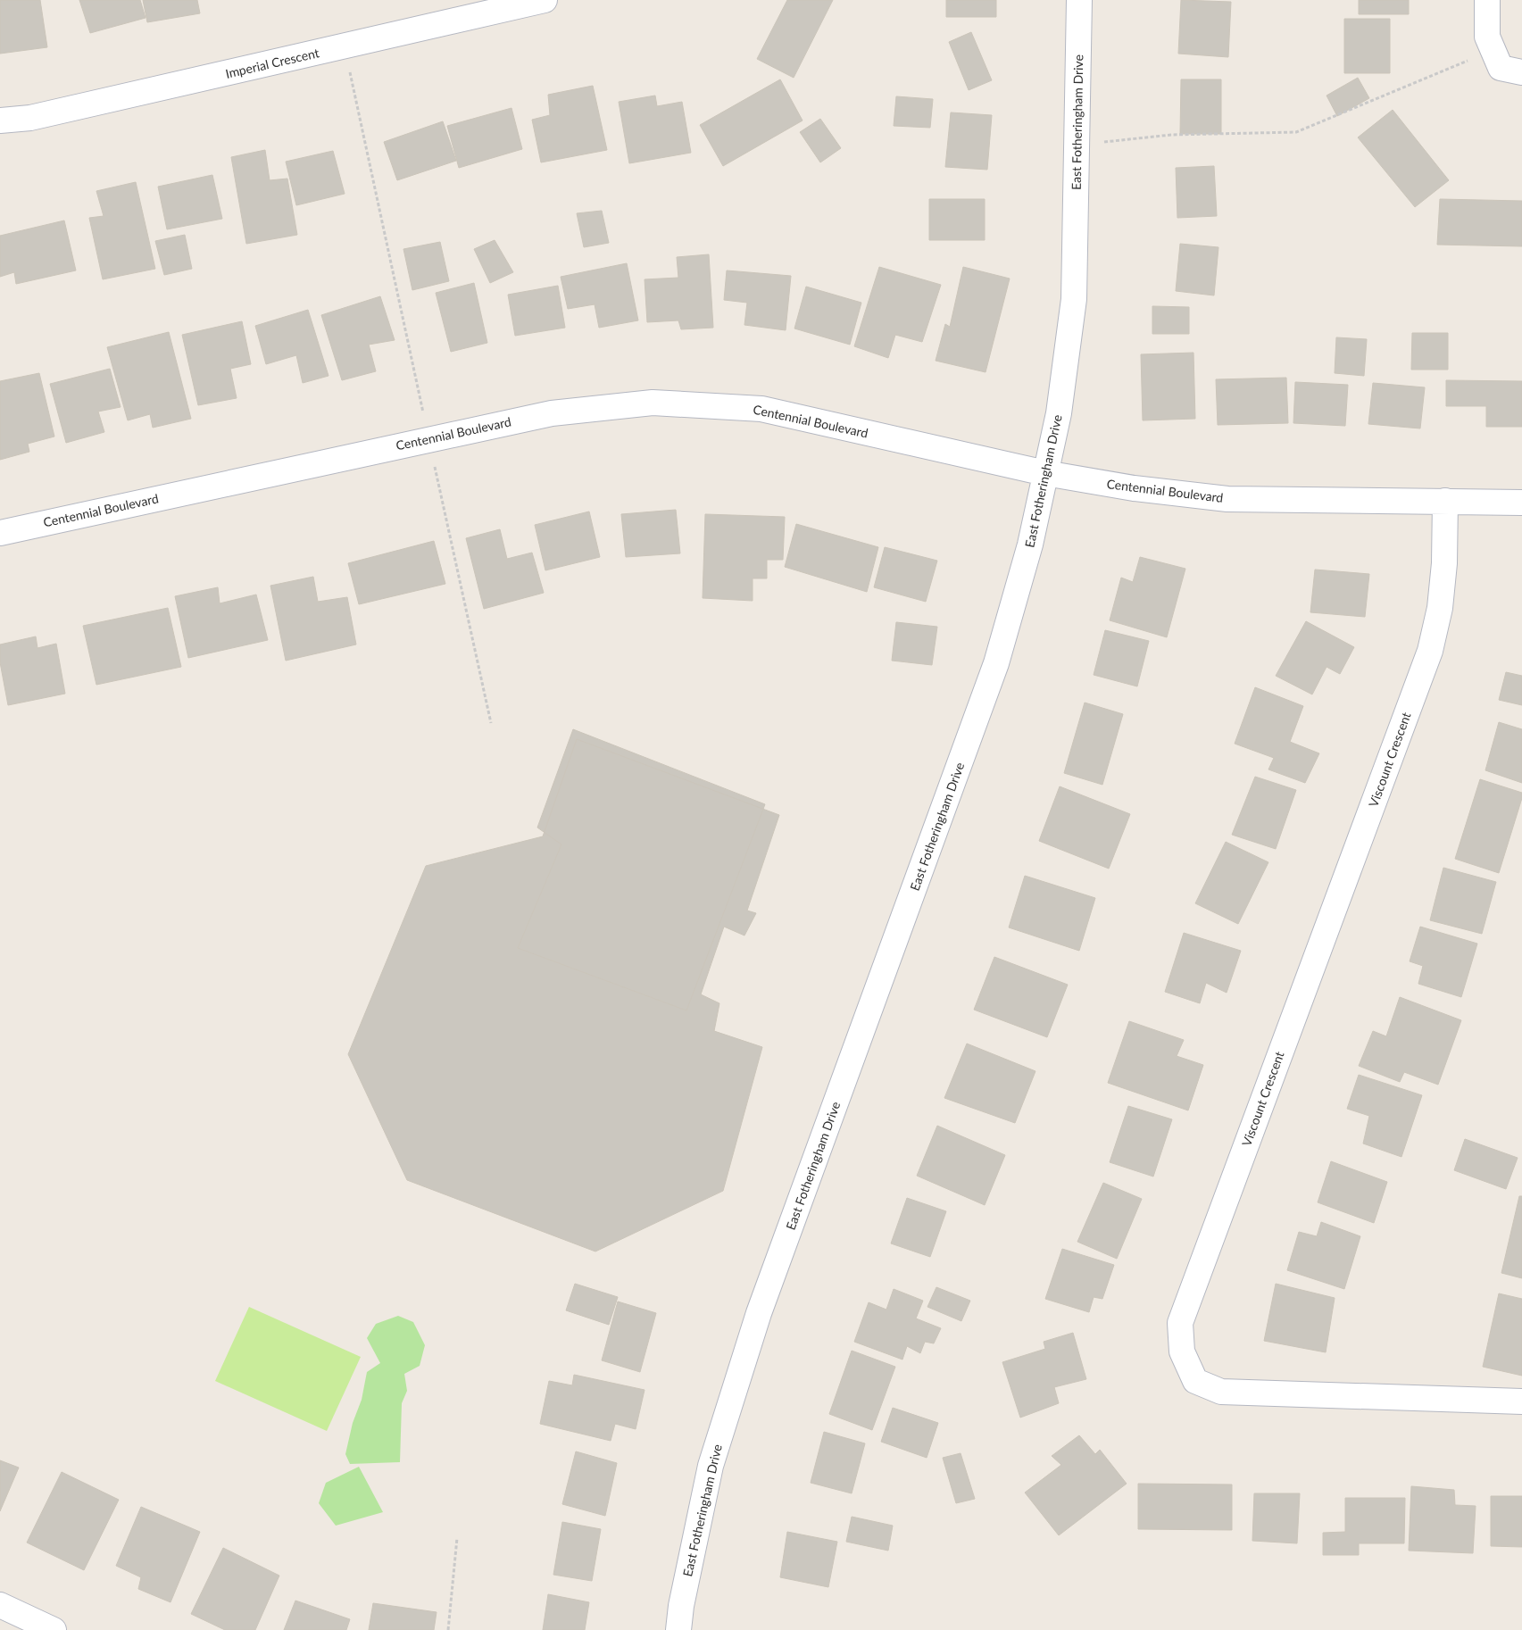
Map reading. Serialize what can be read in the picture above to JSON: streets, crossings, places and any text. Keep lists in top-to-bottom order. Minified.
{"streets":{"street":["Imperial Crescent","East Fotheringham Drive","Centennial Boulevard","Viscount Crescent"]},"crossings":[["East Fotheringham Drive","Centennial Boulevard"],["Centennial Boulevard","Viscount Crescent"]]}
